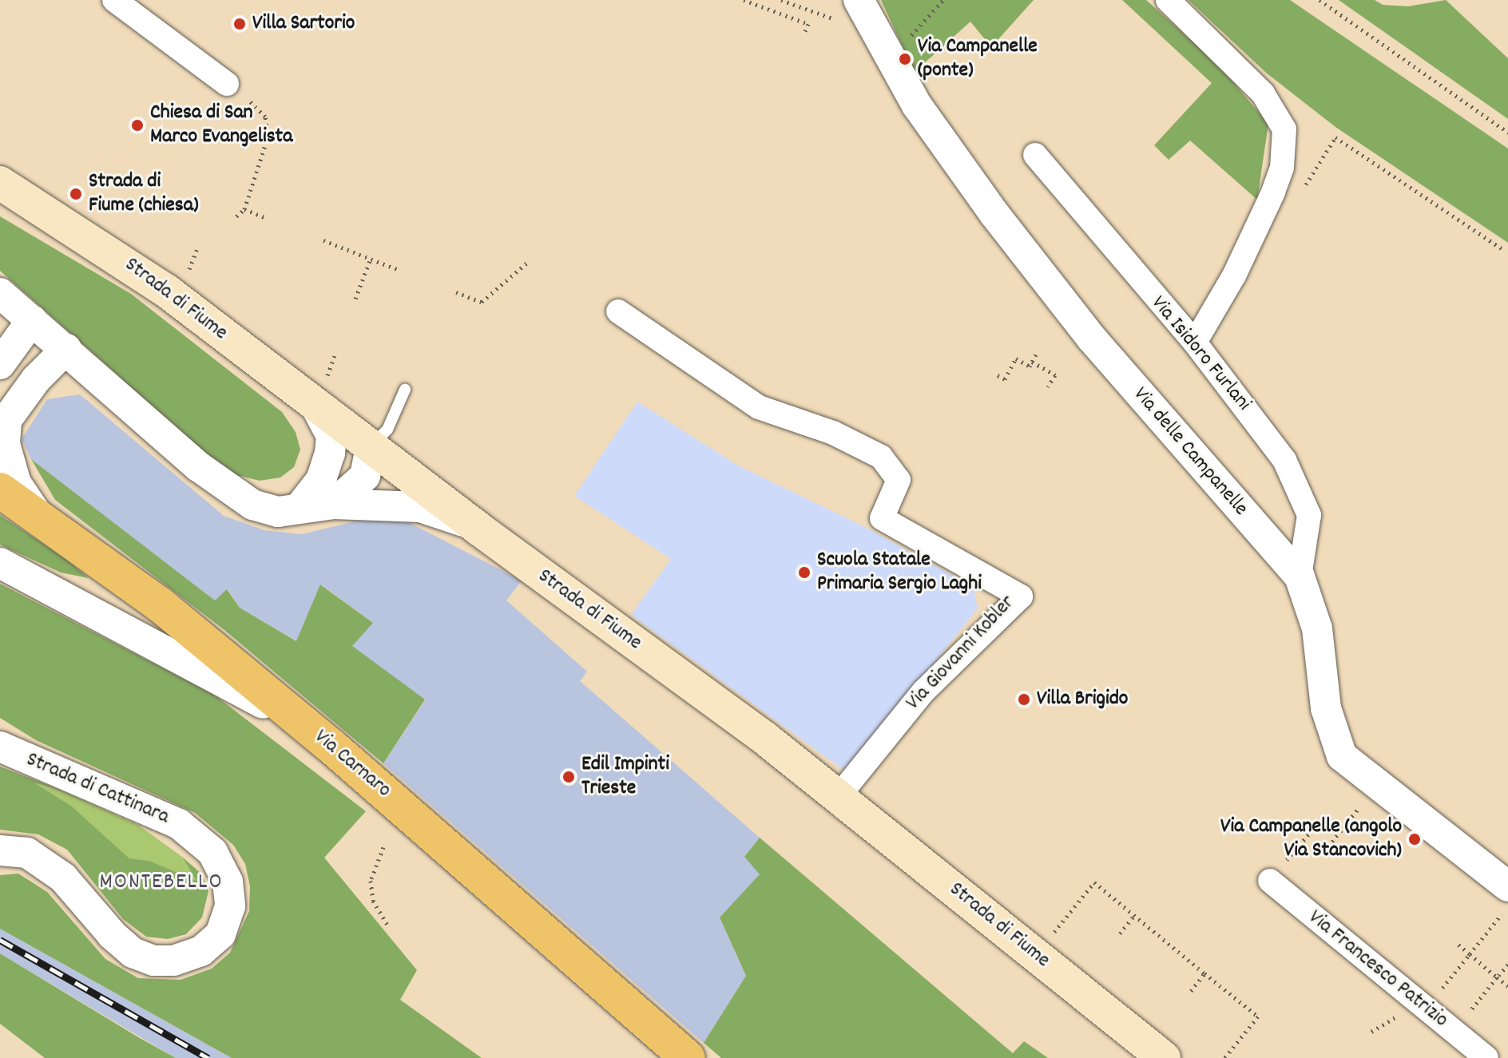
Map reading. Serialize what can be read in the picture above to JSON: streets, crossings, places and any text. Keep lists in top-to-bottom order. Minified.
{"streets":{"main road":["Strada di Fiume","Via Carnaro"],"street":["Via Isidoro Furlani","Via delle Campanelle","Via Giovanni Kobler","Strada di Cattinara","Via Francesco Patrizio"]},"crossings":[["Strada di Fiume","Via Giovanni Kobler"],["Via Isidoro Furlani","Via delle Campanelle"]],"districts":["MONTEBELLO"],"places":["Villa Sartorio","Via Campanelle (ponte)","Chiesa di San Marco Evangelista","Strada di Fiume (chiesa)","Scuola Statale Primaria Sergio Laghi","Villa Brigido","Edil Impinti Trieste","Via Campanelle (angolo Via Stancovich)"]}
